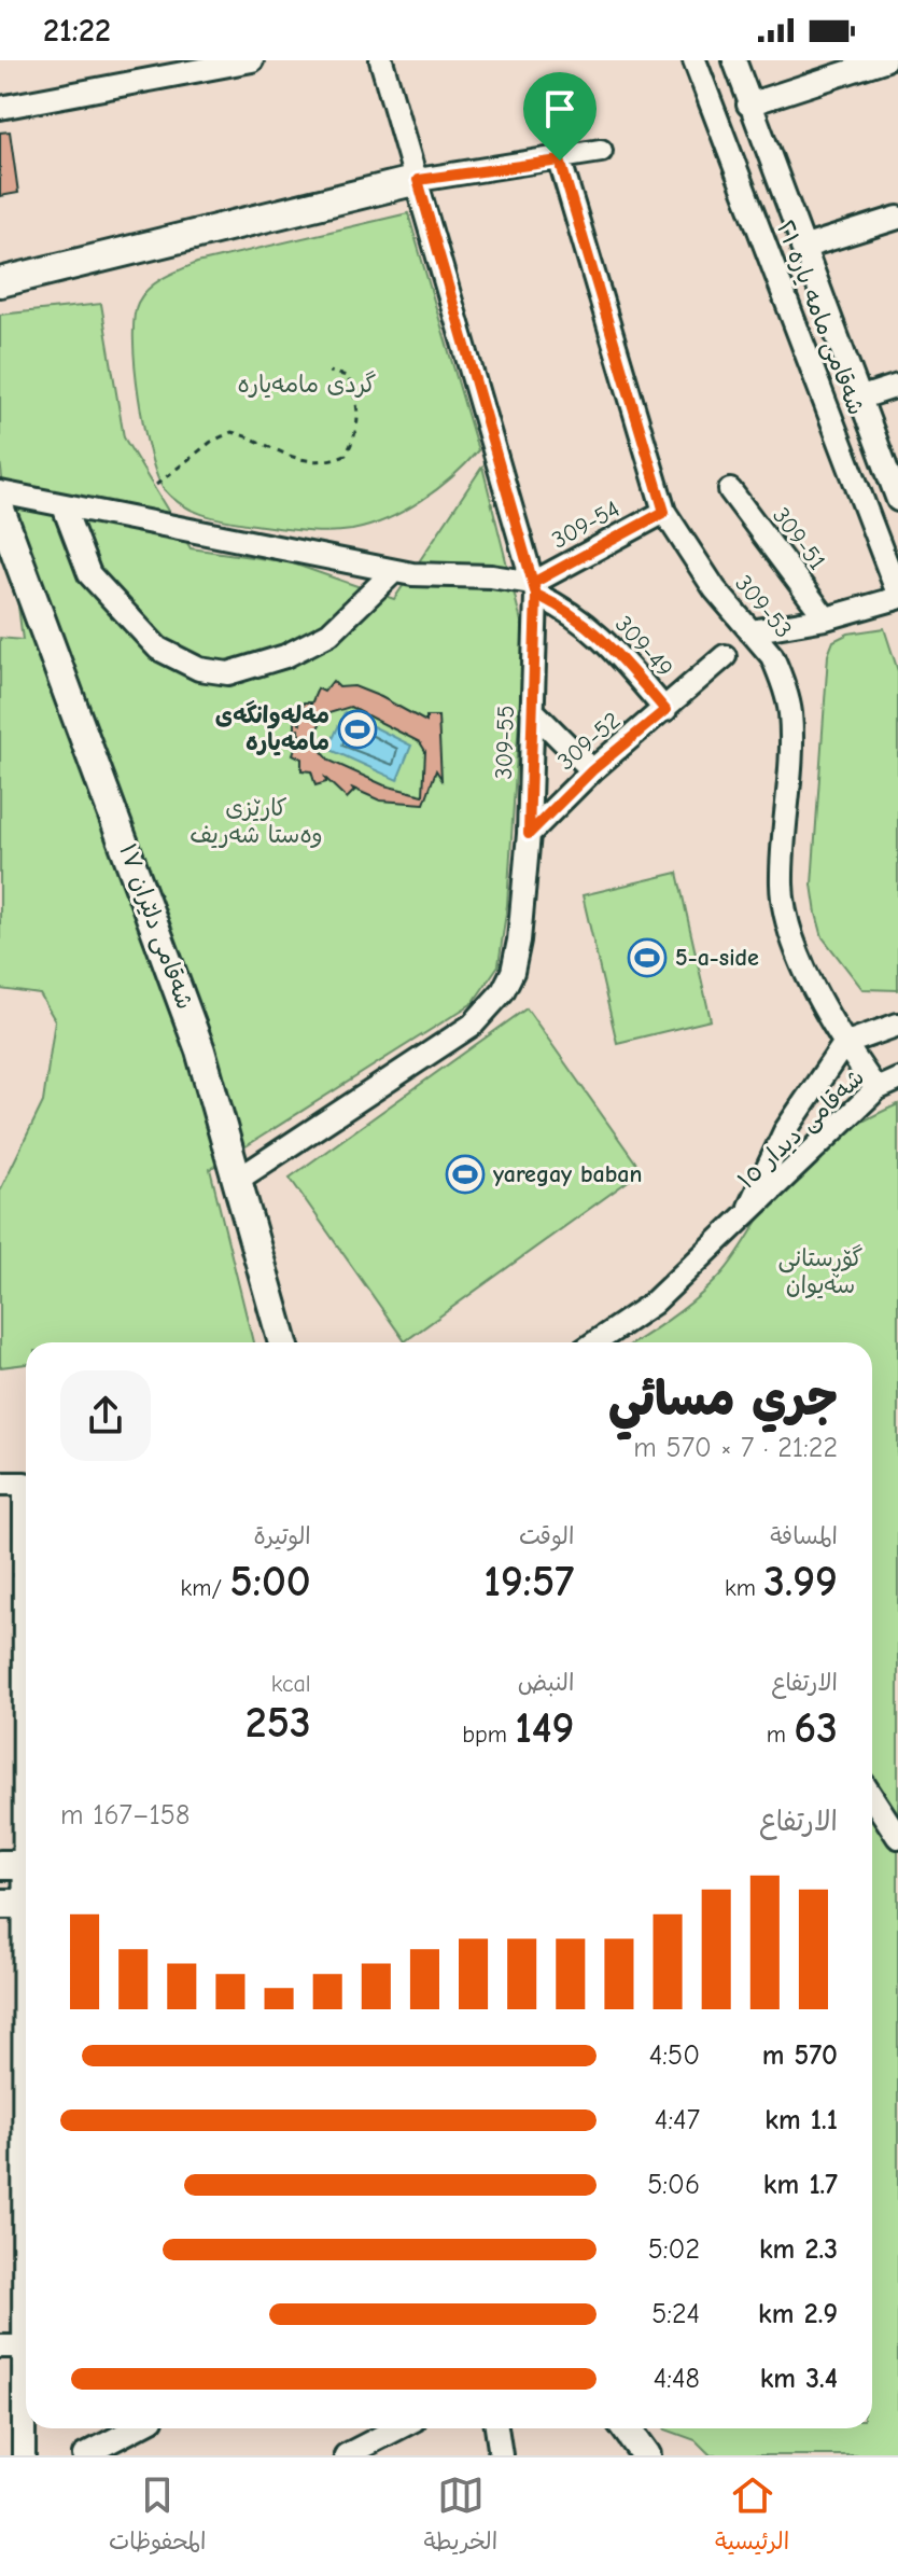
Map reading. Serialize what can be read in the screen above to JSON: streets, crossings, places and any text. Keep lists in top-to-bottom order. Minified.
{"streets":{"main road":["شەقامی دلێران ١٧"],"street":["شەقامی مامە یارە ٢١","309-54","309-51","309-53","309-49","309-52","309-55","شەقامی دیدار ١٥"]},"crossings":[["309-54","309-53"],["309-54","309-49"],["309-54","309-55"],["309-53","شەقامی دیدار ١٥"],["309-49","309-52"],["309-49","309-55"],["309-52","309-55"],["309-55","شەقامی دلێران ١٧"]],"parks":["گردی مامەیارە","کارێزی وەستا شەریف","گۆڕستانی سەیوان"],"places":{"sports":["مەلەوانگەی مامەیارە","5-a-side","yaregay baban"]},"page":{"status":"21:22","heading":["جري مسائي","21:22 · 7 × 570 m"],"stats":[["المسافة","3.99 km"],["الوقت","19:57"],["الوتيرة","5:00 /km"],["الارتفاع","63 m"],["النبض","149 bpm"],["kcal","253"]],"chart":["الارتفاع","158–167 m"],"list":[{"name":"570 m","note":"4:50"},{"name":"1.1 km","note":"4:47"},{"name":"1.7 km","note":"5:06"},{"name":"2.3 km","note":"5:02"},{"name":"2.9 km","note":"5:24"},{"name":"3.4 km","note":"4:48"}],"tabs":["الرئيسية","الخريطة","المحفوظات"]}}
